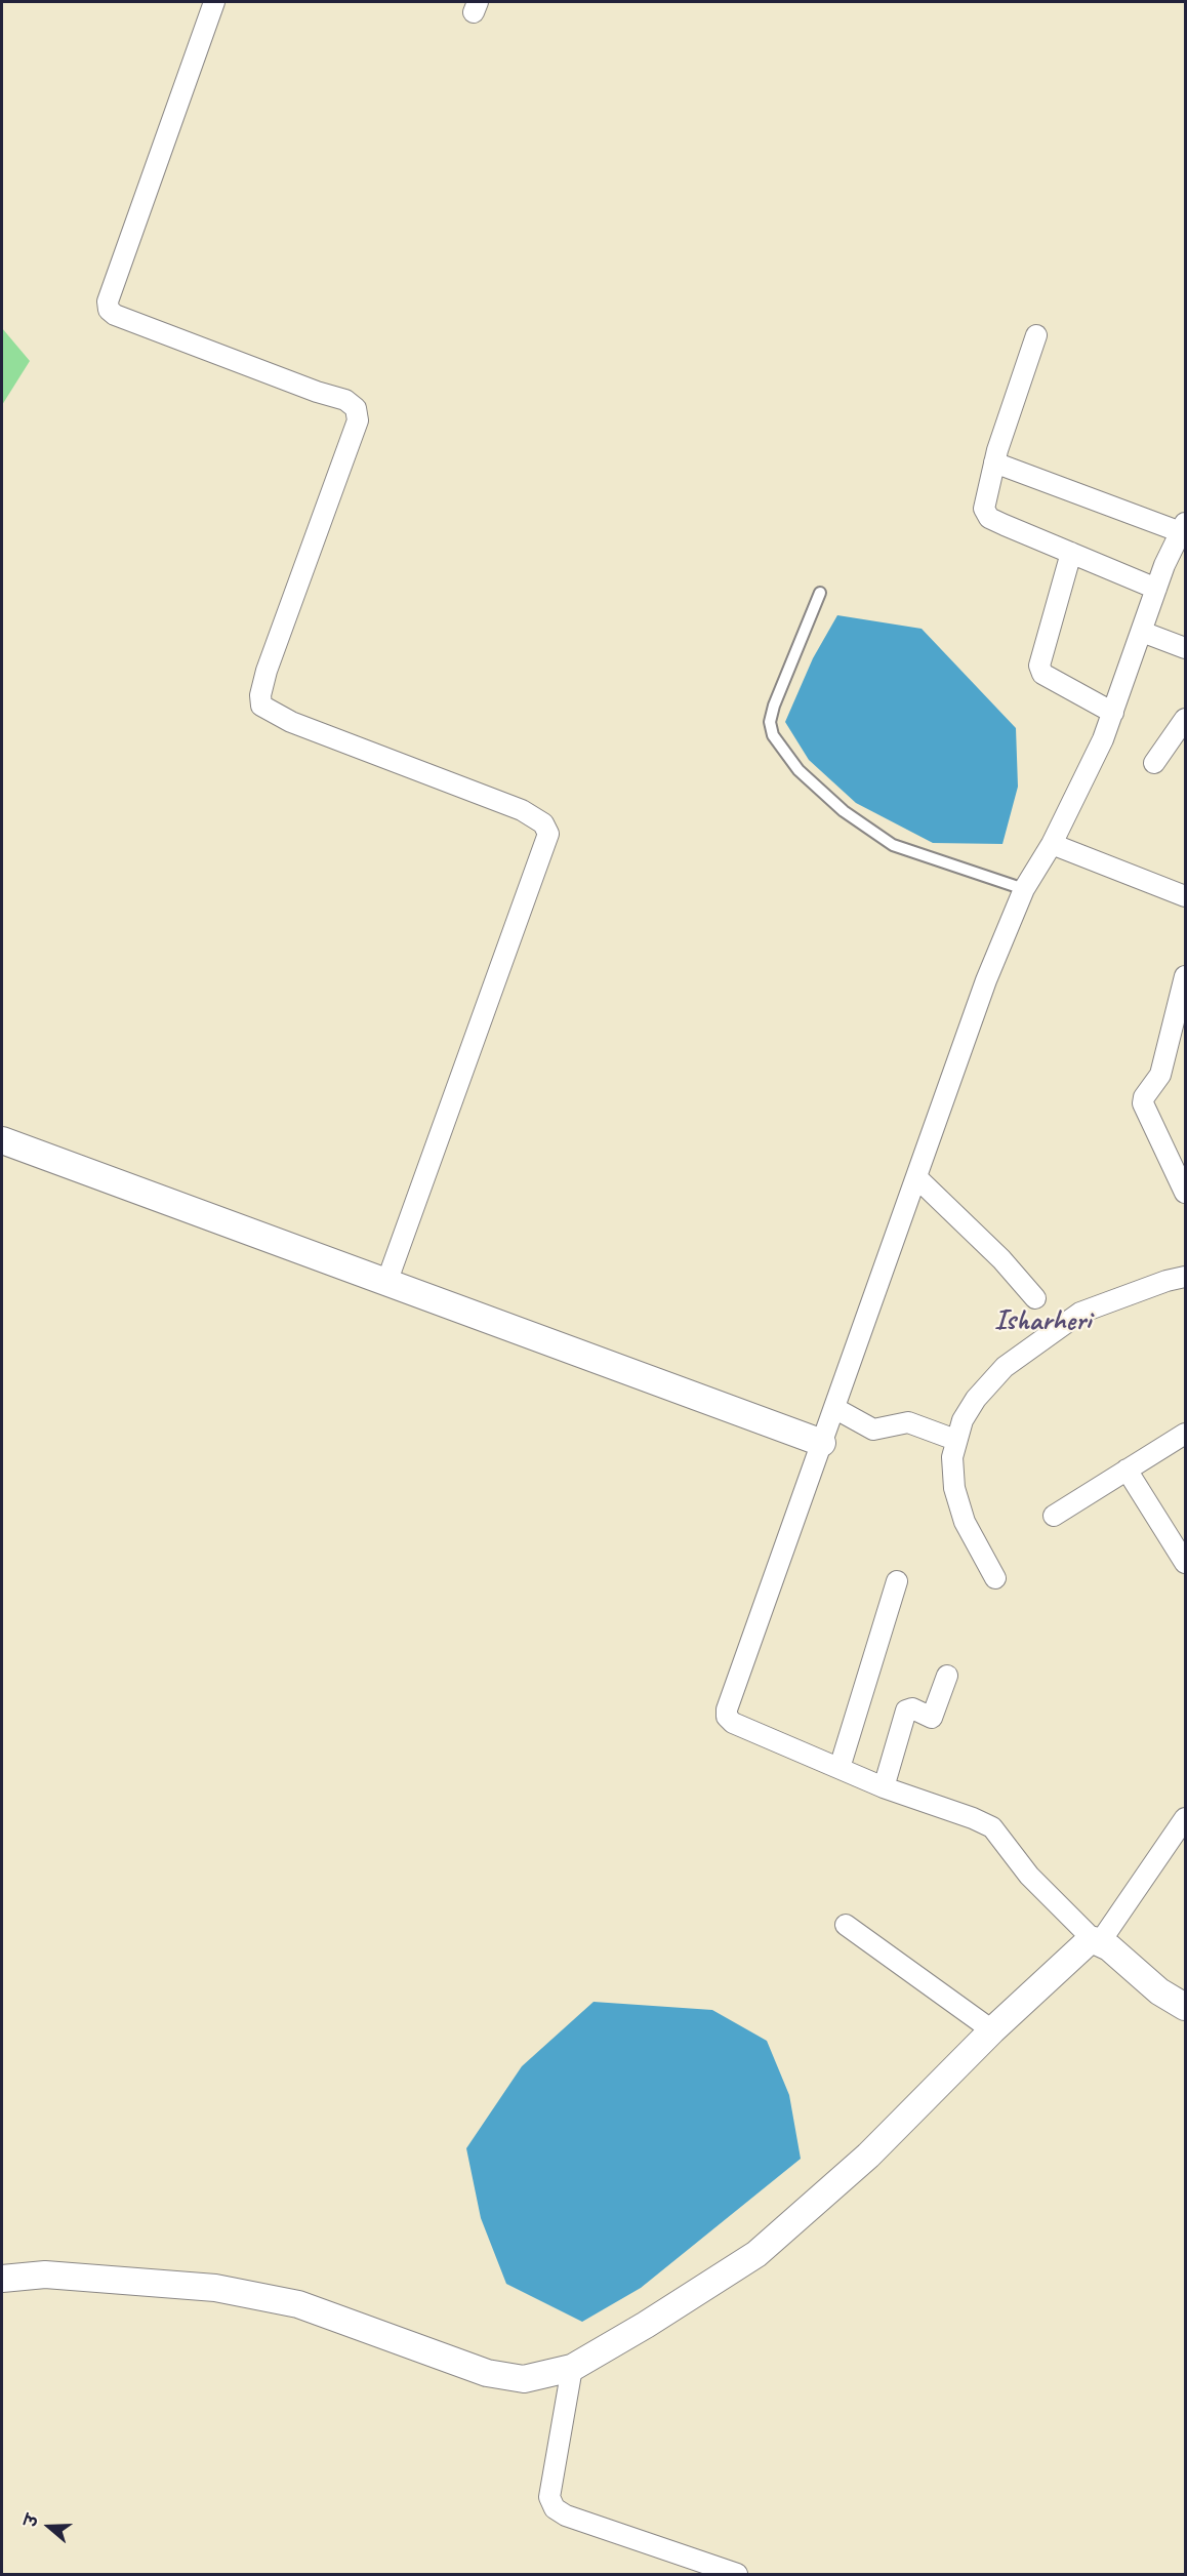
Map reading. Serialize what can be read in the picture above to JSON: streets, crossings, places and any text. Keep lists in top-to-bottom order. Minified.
{"districts":["Isharheri"],"north":"left"}
